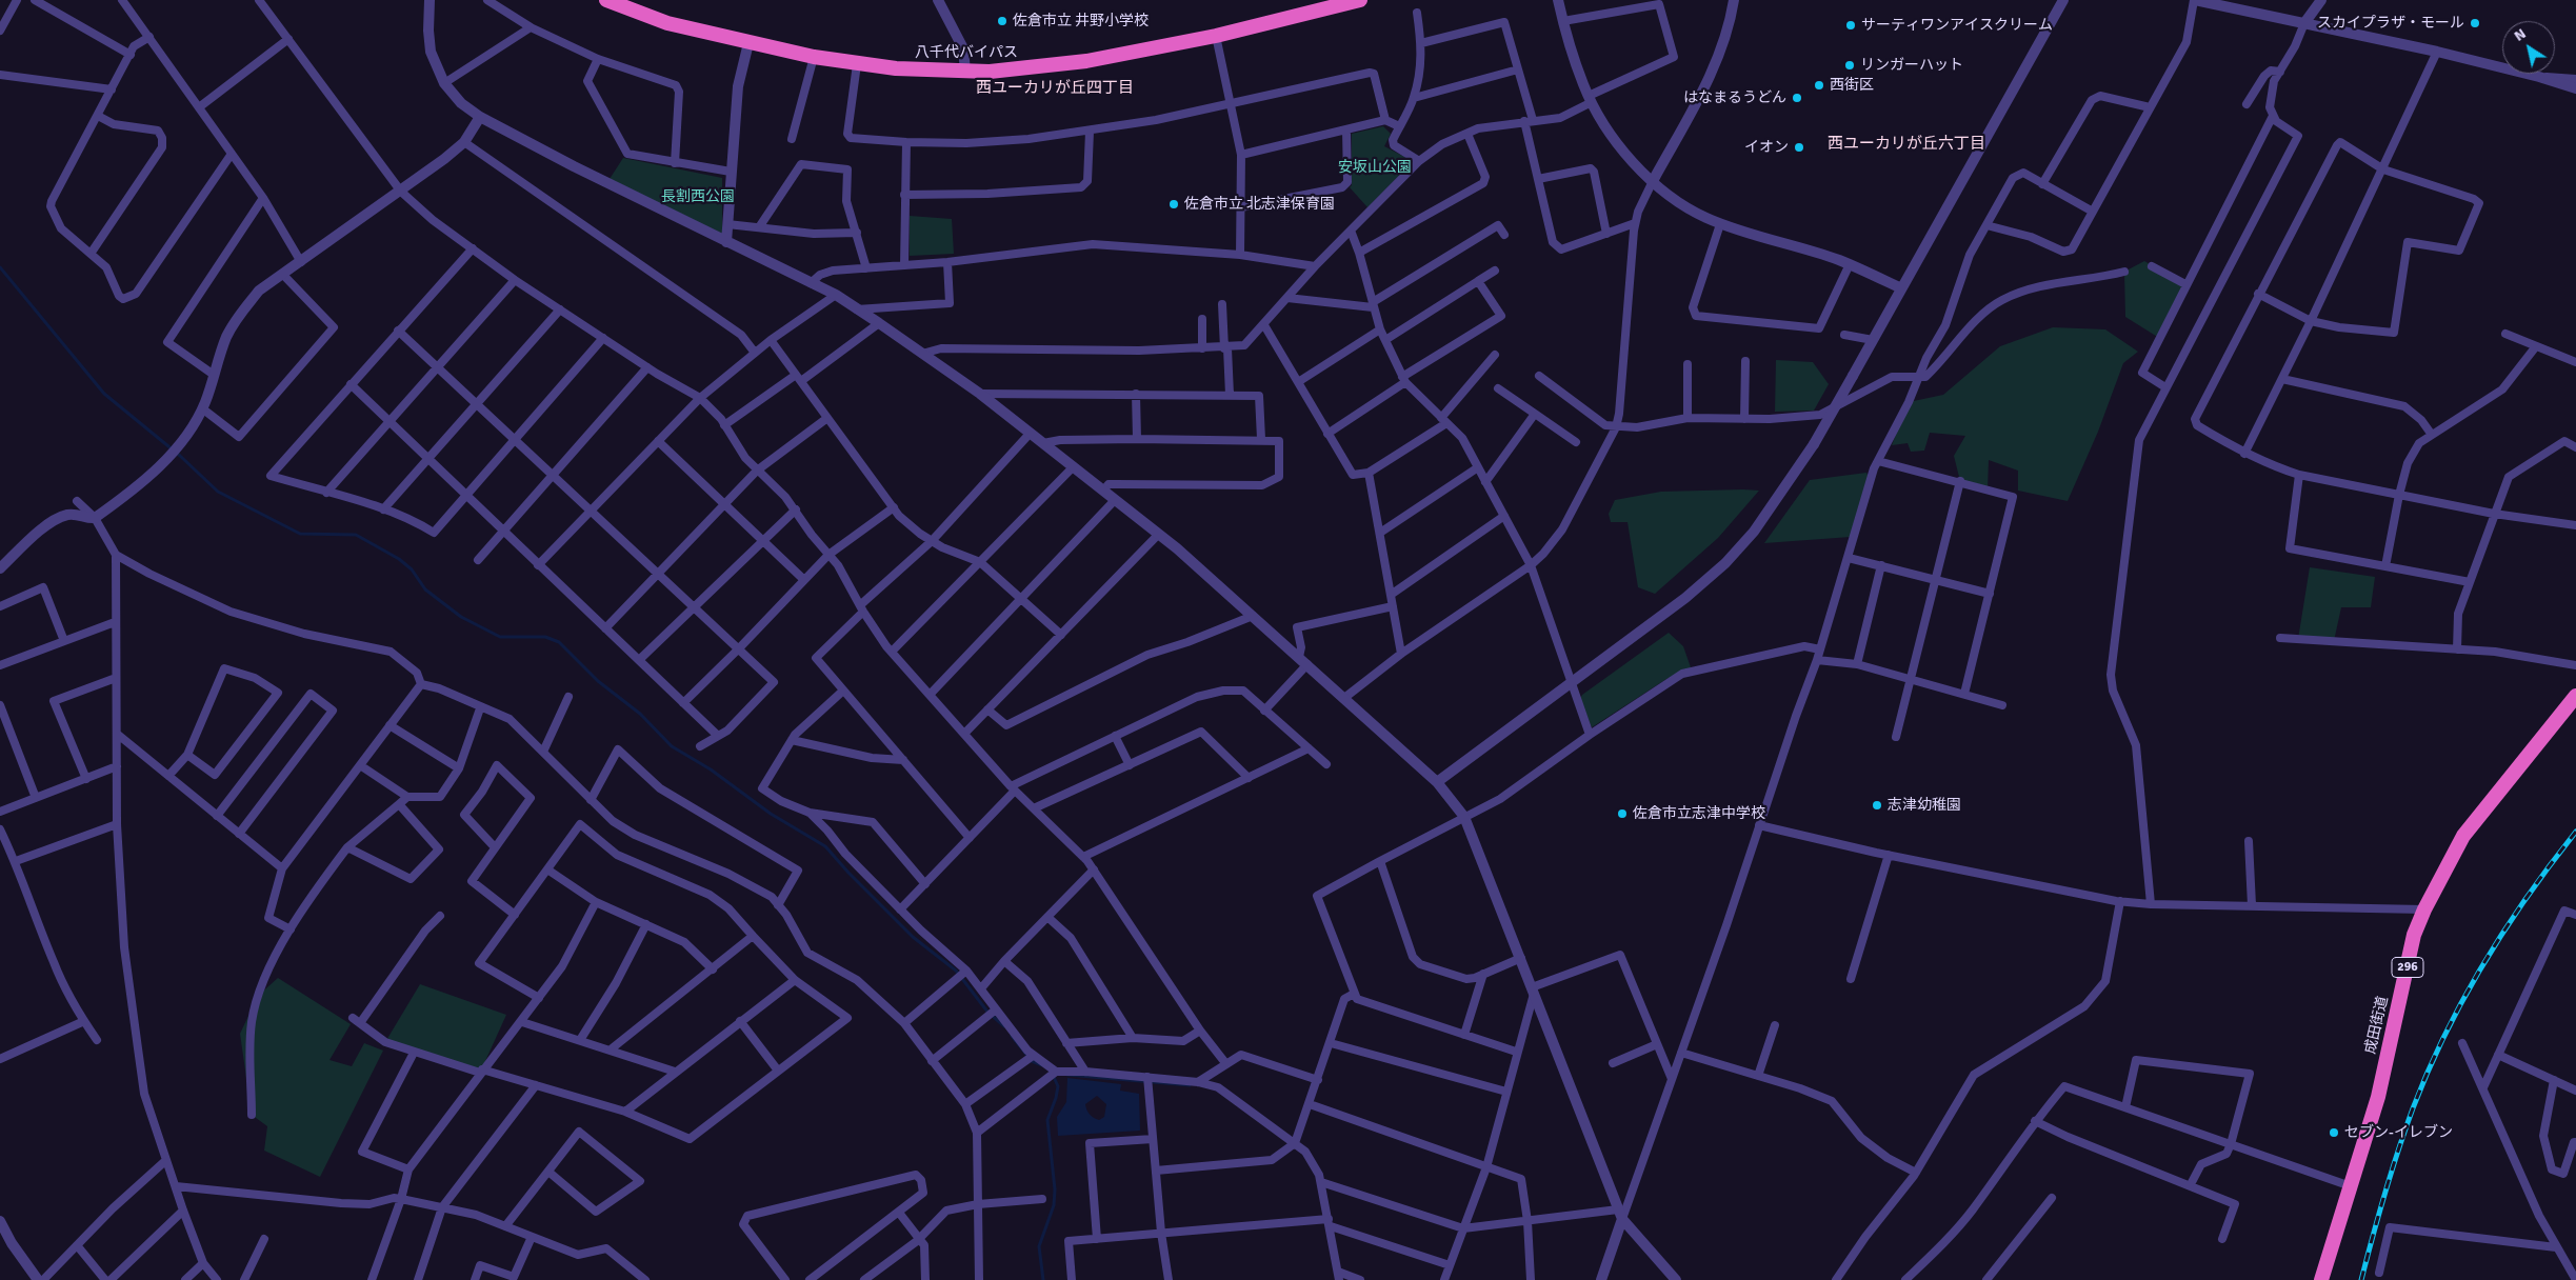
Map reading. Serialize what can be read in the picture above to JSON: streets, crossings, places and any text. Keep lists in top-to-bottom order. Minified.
{"streets":{"highway":["八千代バイパス","296","成田街道"]},"districts":["西ユーカリが丘四丁目","西ユーカリが丘六丁目"],"parks":["安坂山公園","長割西公園"],"places":["佐倉市立 井野小学校","スカイプラザ・モール","サーティワンアイスクリーム","リンガーハット","西街区","はなまるうどん","イオン","佐倉市立 北志津保育園","志津幼稚園","佐倉市立志津中学校","セブン-イレブン"],"north":"top left"}
